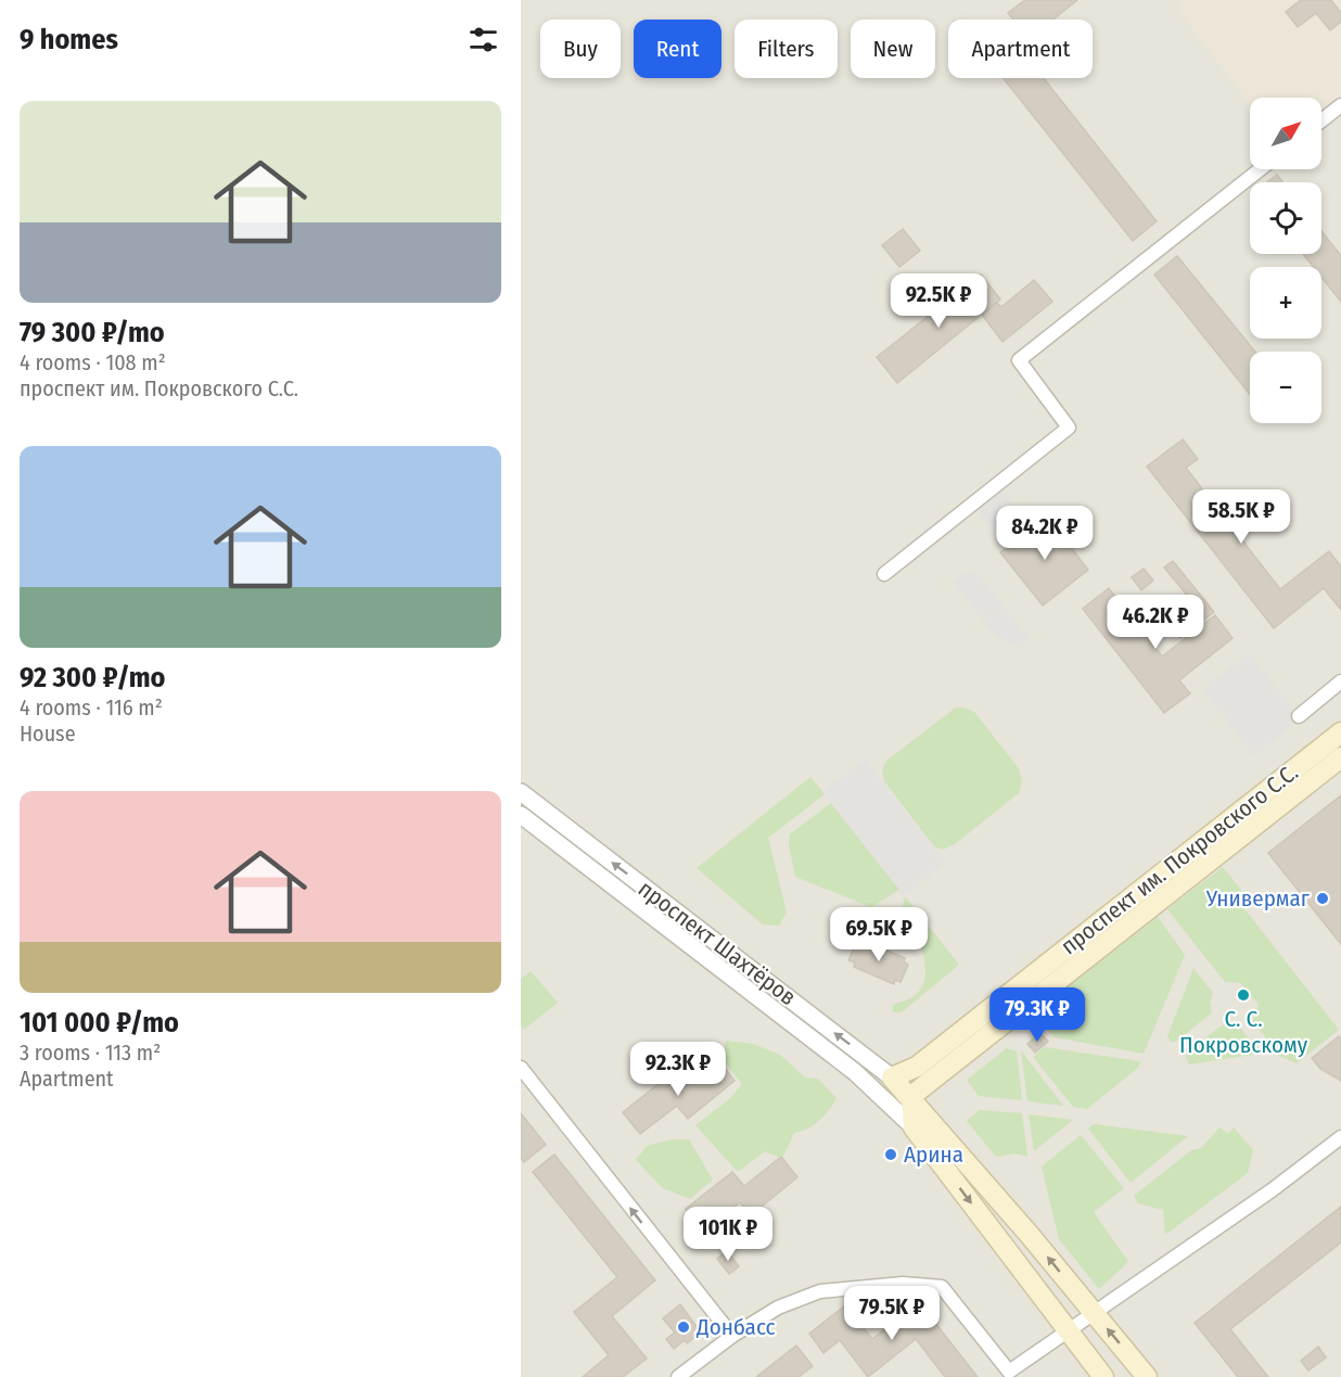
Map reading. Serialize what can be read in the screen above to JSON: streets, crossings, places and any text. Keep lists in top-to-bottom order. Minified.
{"streets":{"main road":["проспект им. Покровского С.С.","проспект Шахтёров"]},"crossings":[["проспект им. Покровского С.С.","проспект Шахтёров"]],"places":["Универмаг","С. С. Покровскому","Арина","Донбасс"],"north":"top right","page":{"heading":"9 homes","chip":["Buy","Rent","Filters","New","Apartment"],"list":[{"name":"79 300 ₽/mo","note":"4 rooms · 108 m² · проспект им. Покровского С.С."},{"name":"92 300 ₽/mo","note":"4 rooms · 116 m² · House"},{"name":"101 000 ₽/mo","note":"3 rooms · 113 m² · Apartment"}],"map_buttons":["+","−"],"price":["92.5K ₽","58.5K ₽","84.2K ₽","46.2K ₽","69.5K ₽","79.3K ₽","92.3K ₽","101K ₽","79.5K ₽"]}}
